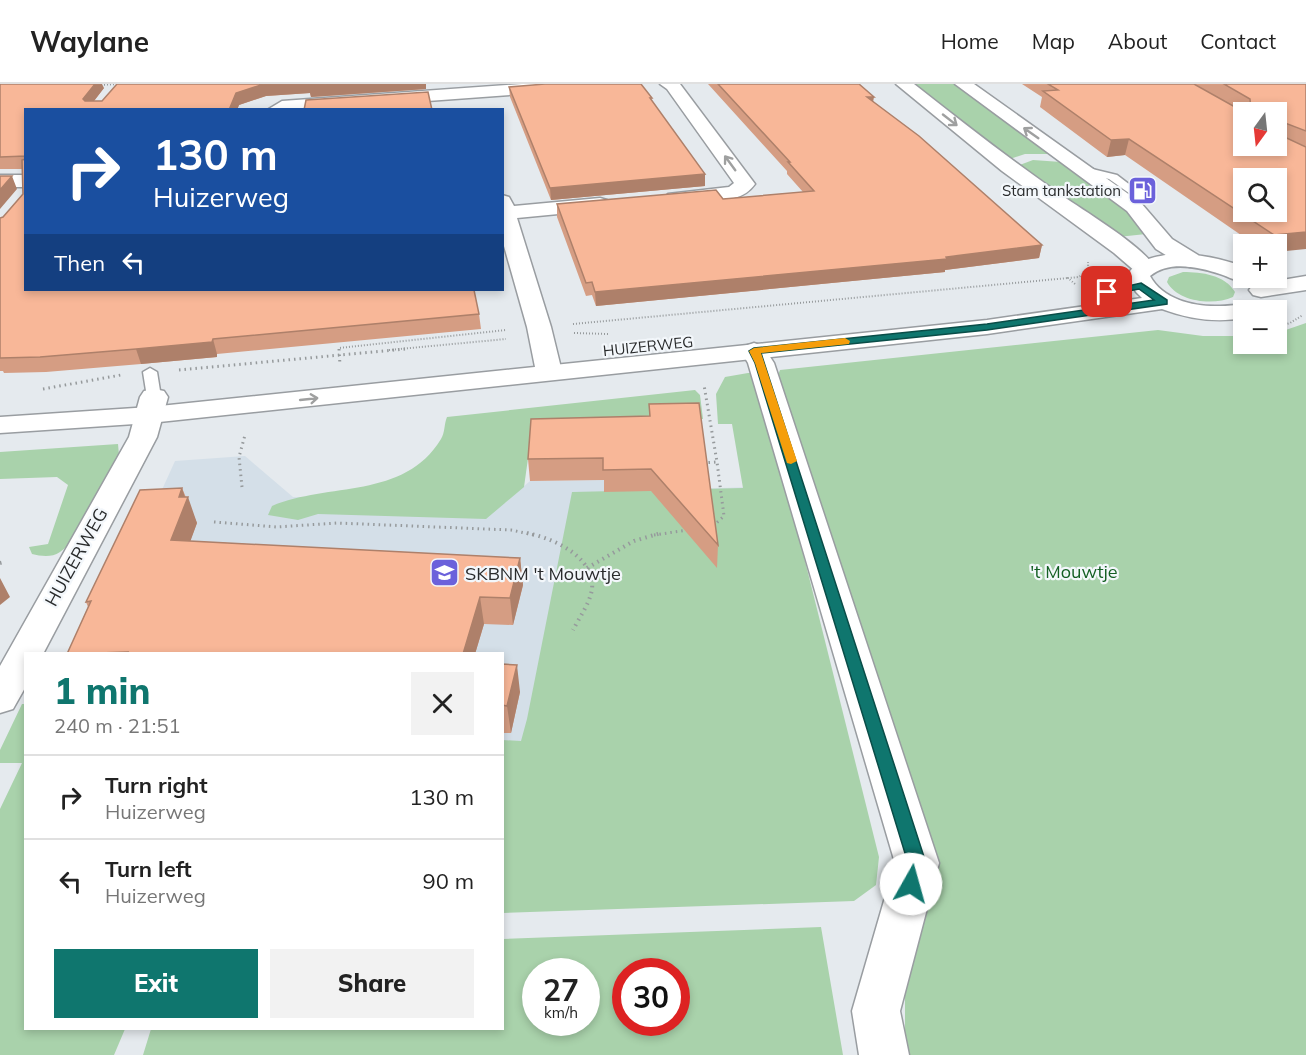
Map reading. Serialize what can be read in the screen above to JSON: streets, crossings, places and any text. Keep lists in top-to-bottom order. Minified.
{"streets":{"street":["HUIZERWEG"]},"parks":["'t Mouwtje"],"places":{"fuel station":["Stam tankstation"],"school or university":["SKBNM 't Mouwtje"]},"north":"bottom","page":{"header":"Waylane","nav":["Home","Map","About","Contact"],"map_buttons":["+","−"],"turn":["130 m","Huizerweg"],"then":"Then","heading":["1 min","240 m · 21:51"],"list":[{"name":"Turn right","note":"Huizerweg","value":"130 m"},{"name":"Turn left","note":"Huizerweg","value":"90 m"}],"buttons":["Exit","Share"],"speed":"27 km/h","limit":"30"}}
